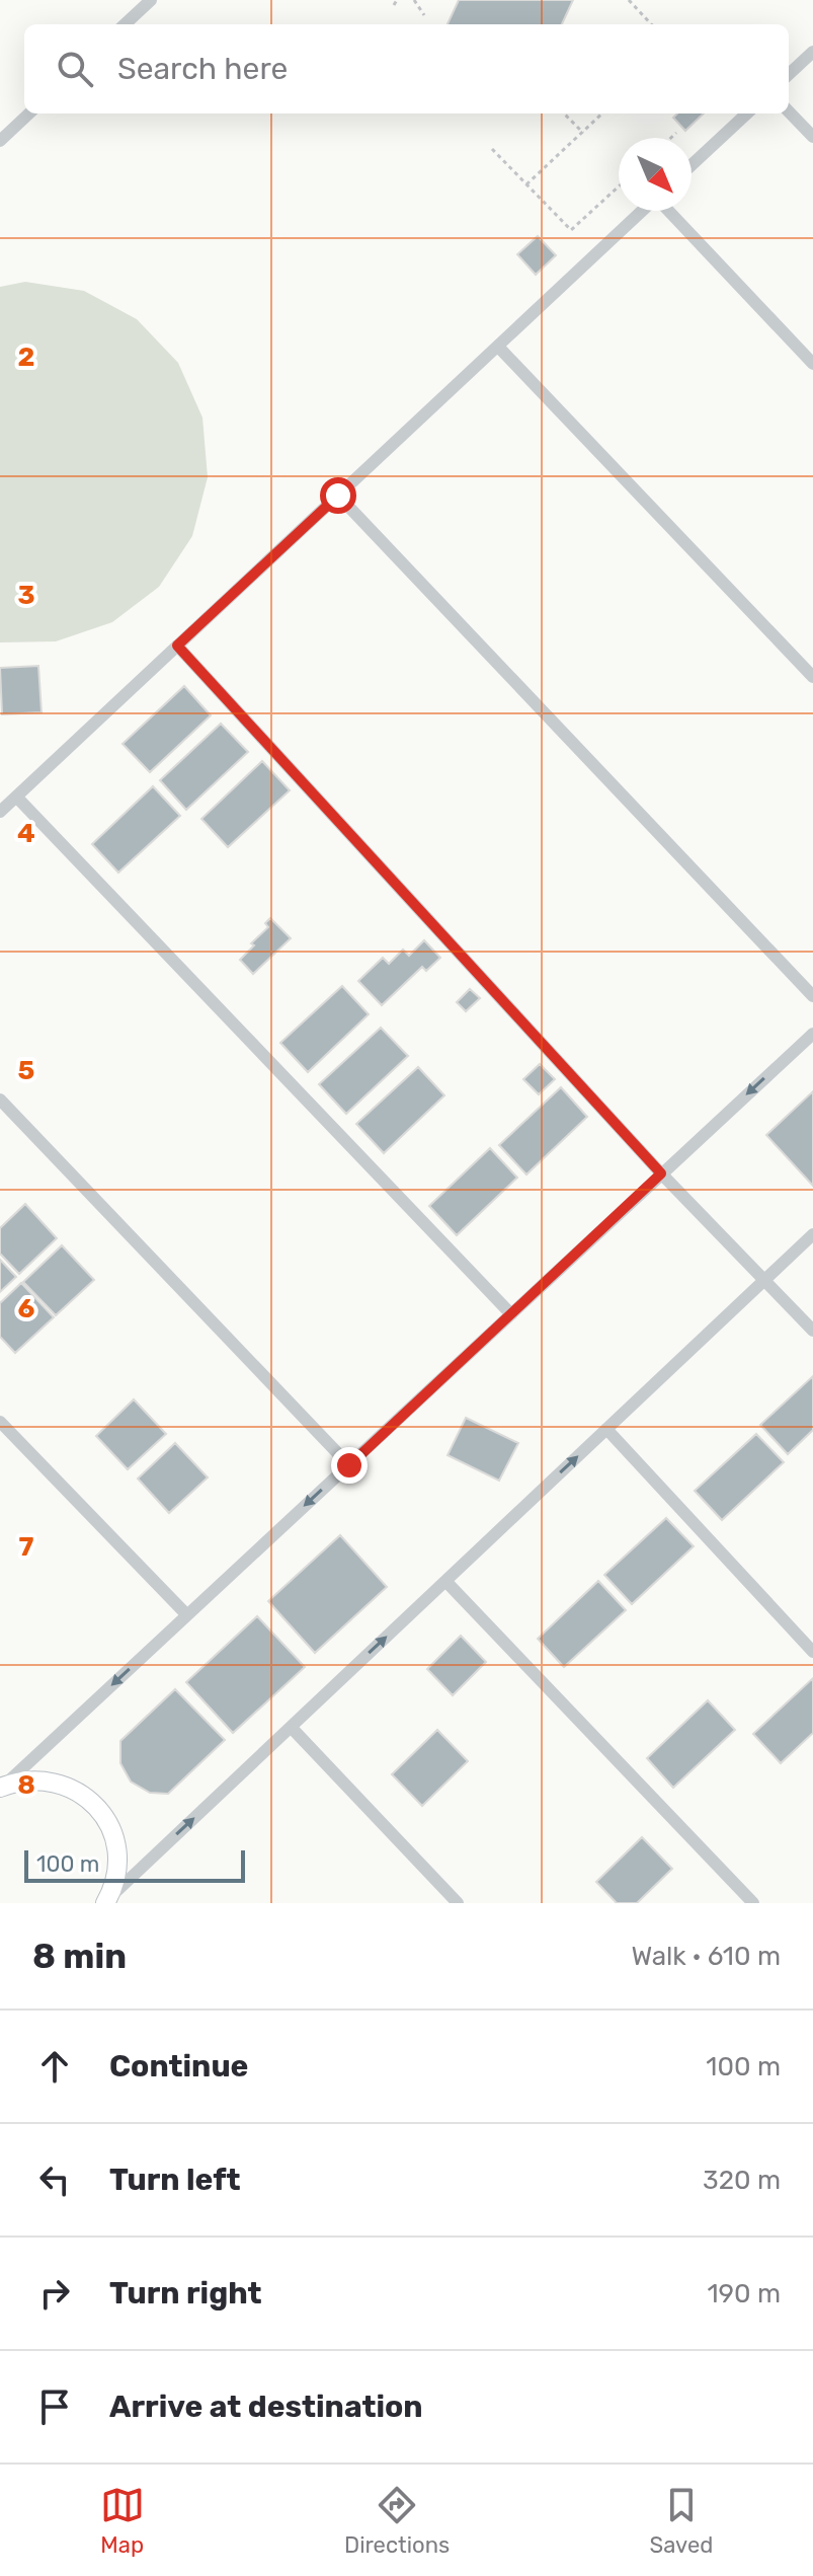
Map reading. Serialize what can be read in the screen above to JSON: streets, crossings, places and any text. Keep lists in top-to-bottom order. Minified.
{"scale_bar":"100 m","north":"bottom right","page":{"search":"Search here","scale":"100 m","heading":["8 min","Walk · 610 m"],"list":[["Continue","100 m"],["Turn left","320 m"],["Turn right","190 m"],"Arrive at destination"],"nav":["Map","Directions","Saved"]},"grid":{"rows":["2","3","4","5","6","7","8"]}}
